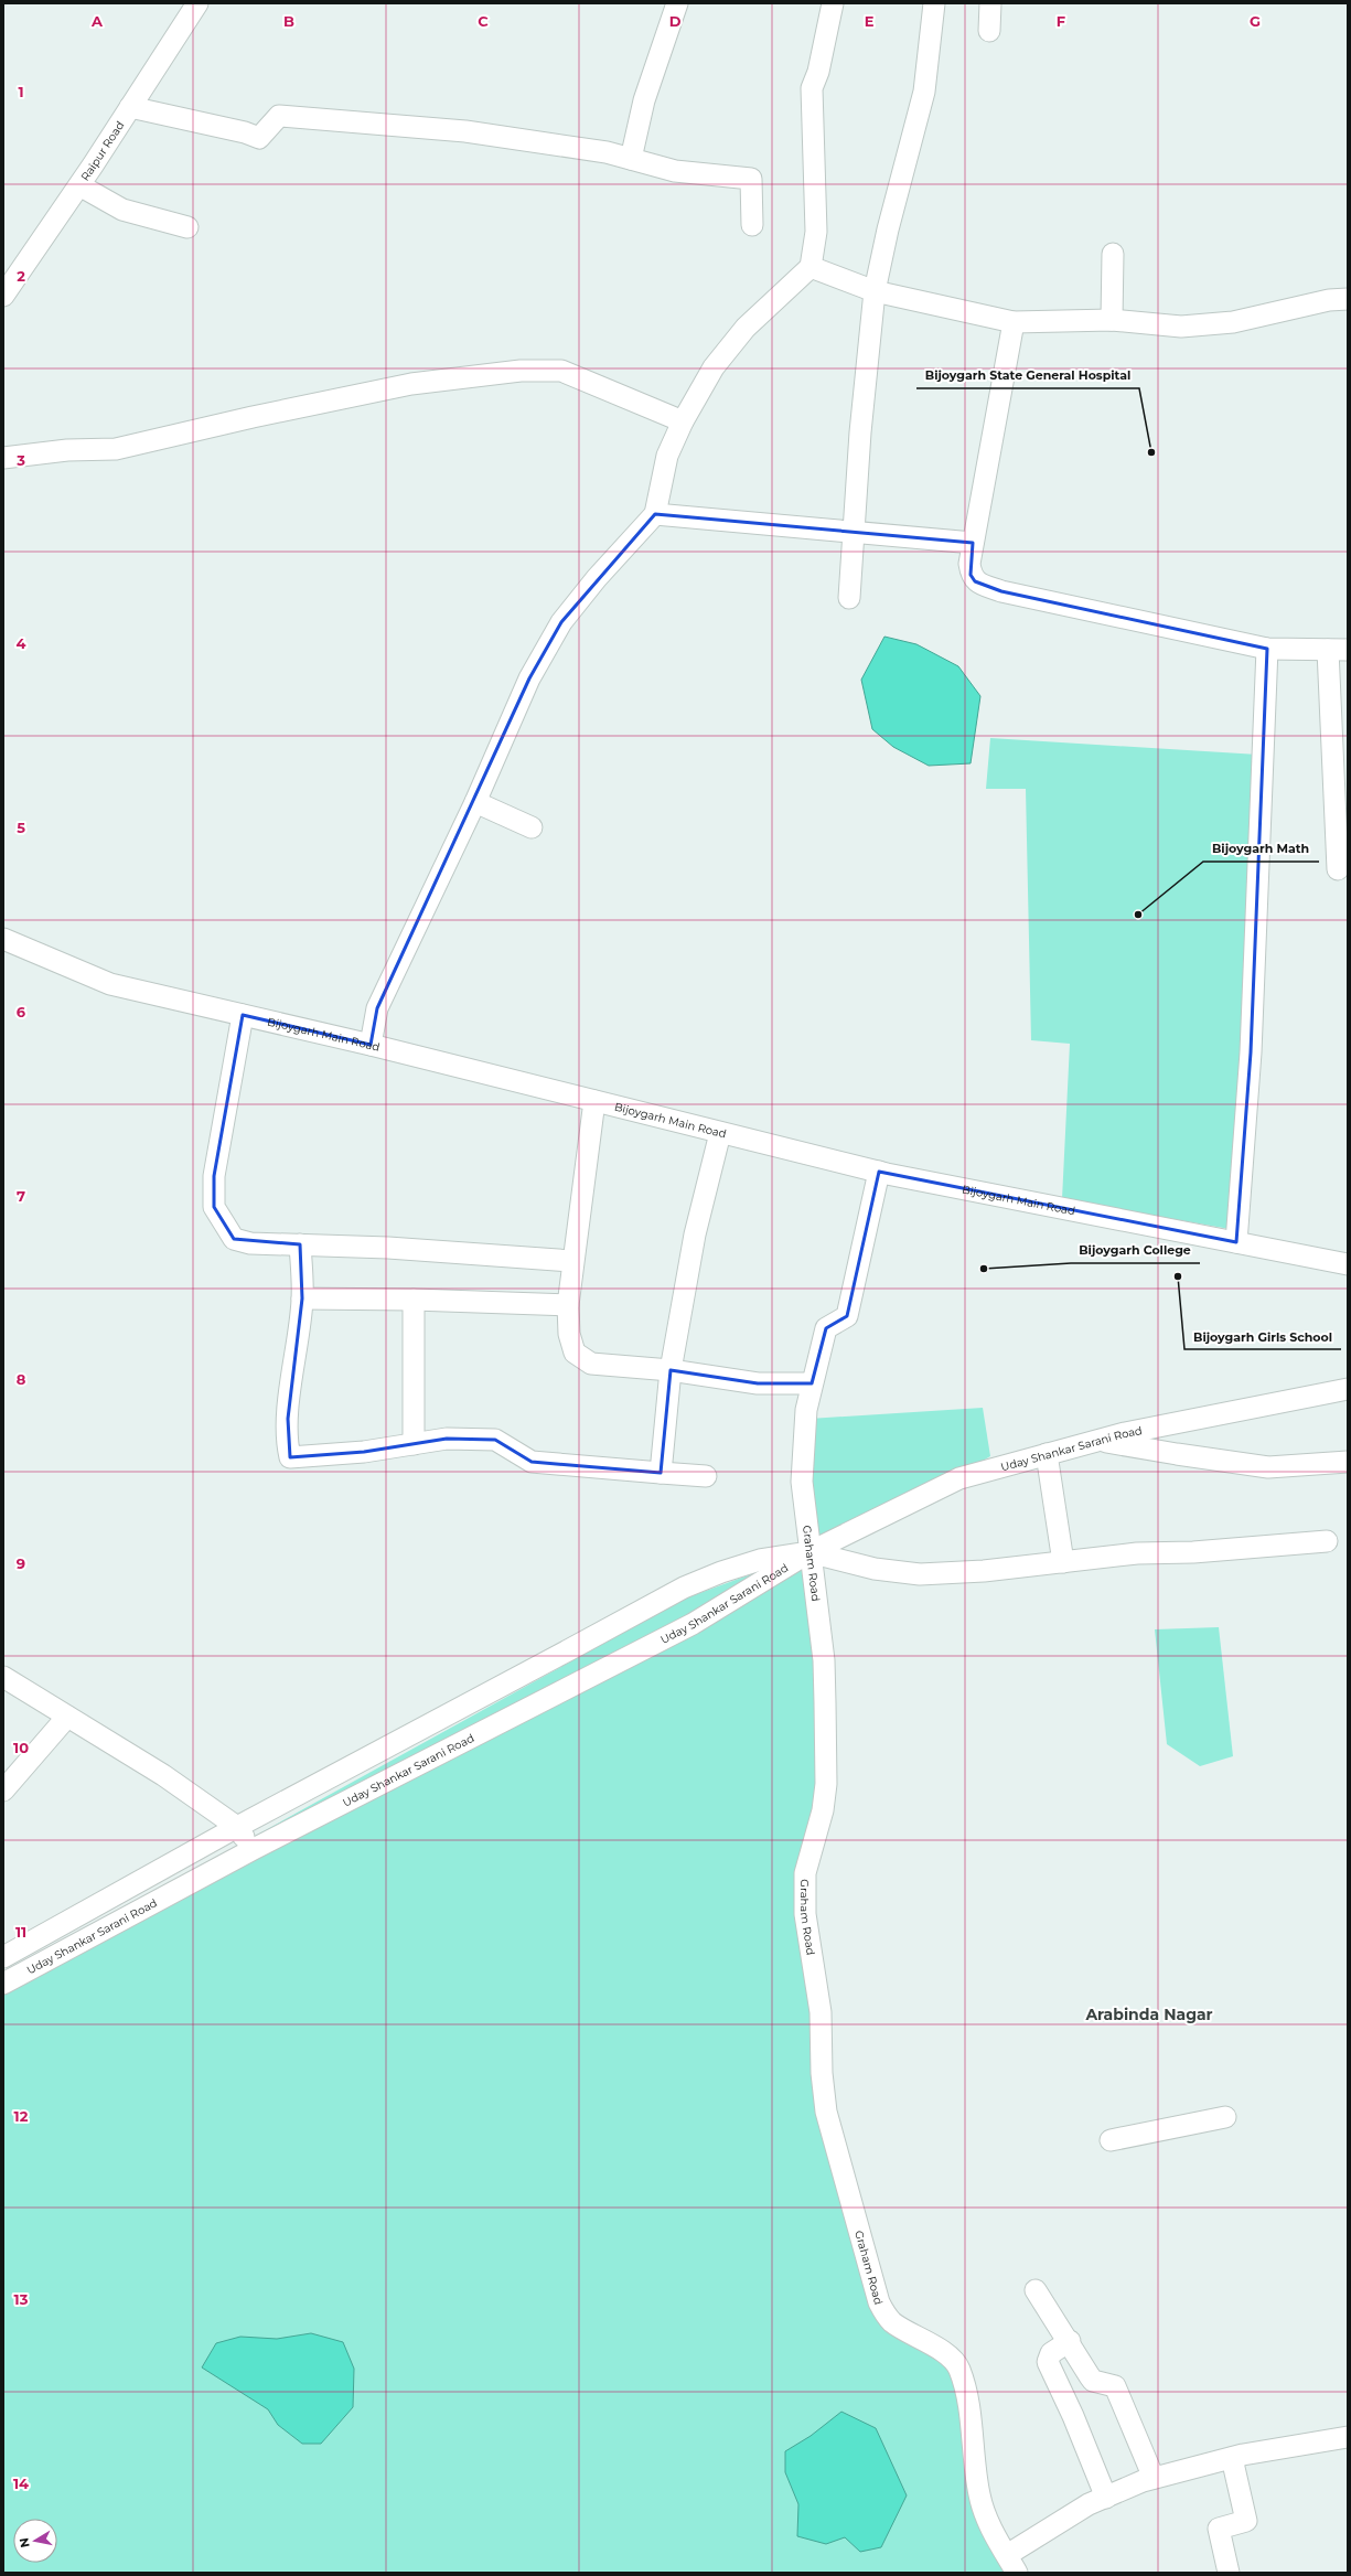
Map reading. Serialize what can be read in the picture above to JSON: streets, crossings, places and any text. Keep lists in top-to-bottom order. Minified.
{"streets":{"street":["Raipur Road","Bijoygarh Main Road","Uday Shankar Sarani Road","Graham Road"]},"crossings":[["Bijoygarh Main Road","Graham Road"],["Uday Shankar Sarani Road","Graham Road"]],"districts":["Arabinda Nagar"],"places":["Bijoygarh State General Hospital","Bijoygarh Math","Bijoygarh College","Bijoygarh Girls School"],"north":"left","grid":{"columns":["A","B","C","D","E","F","G"],"rows":["1","2","3","4","5","6","7","8","9","10","11","12","13","14"]}}
